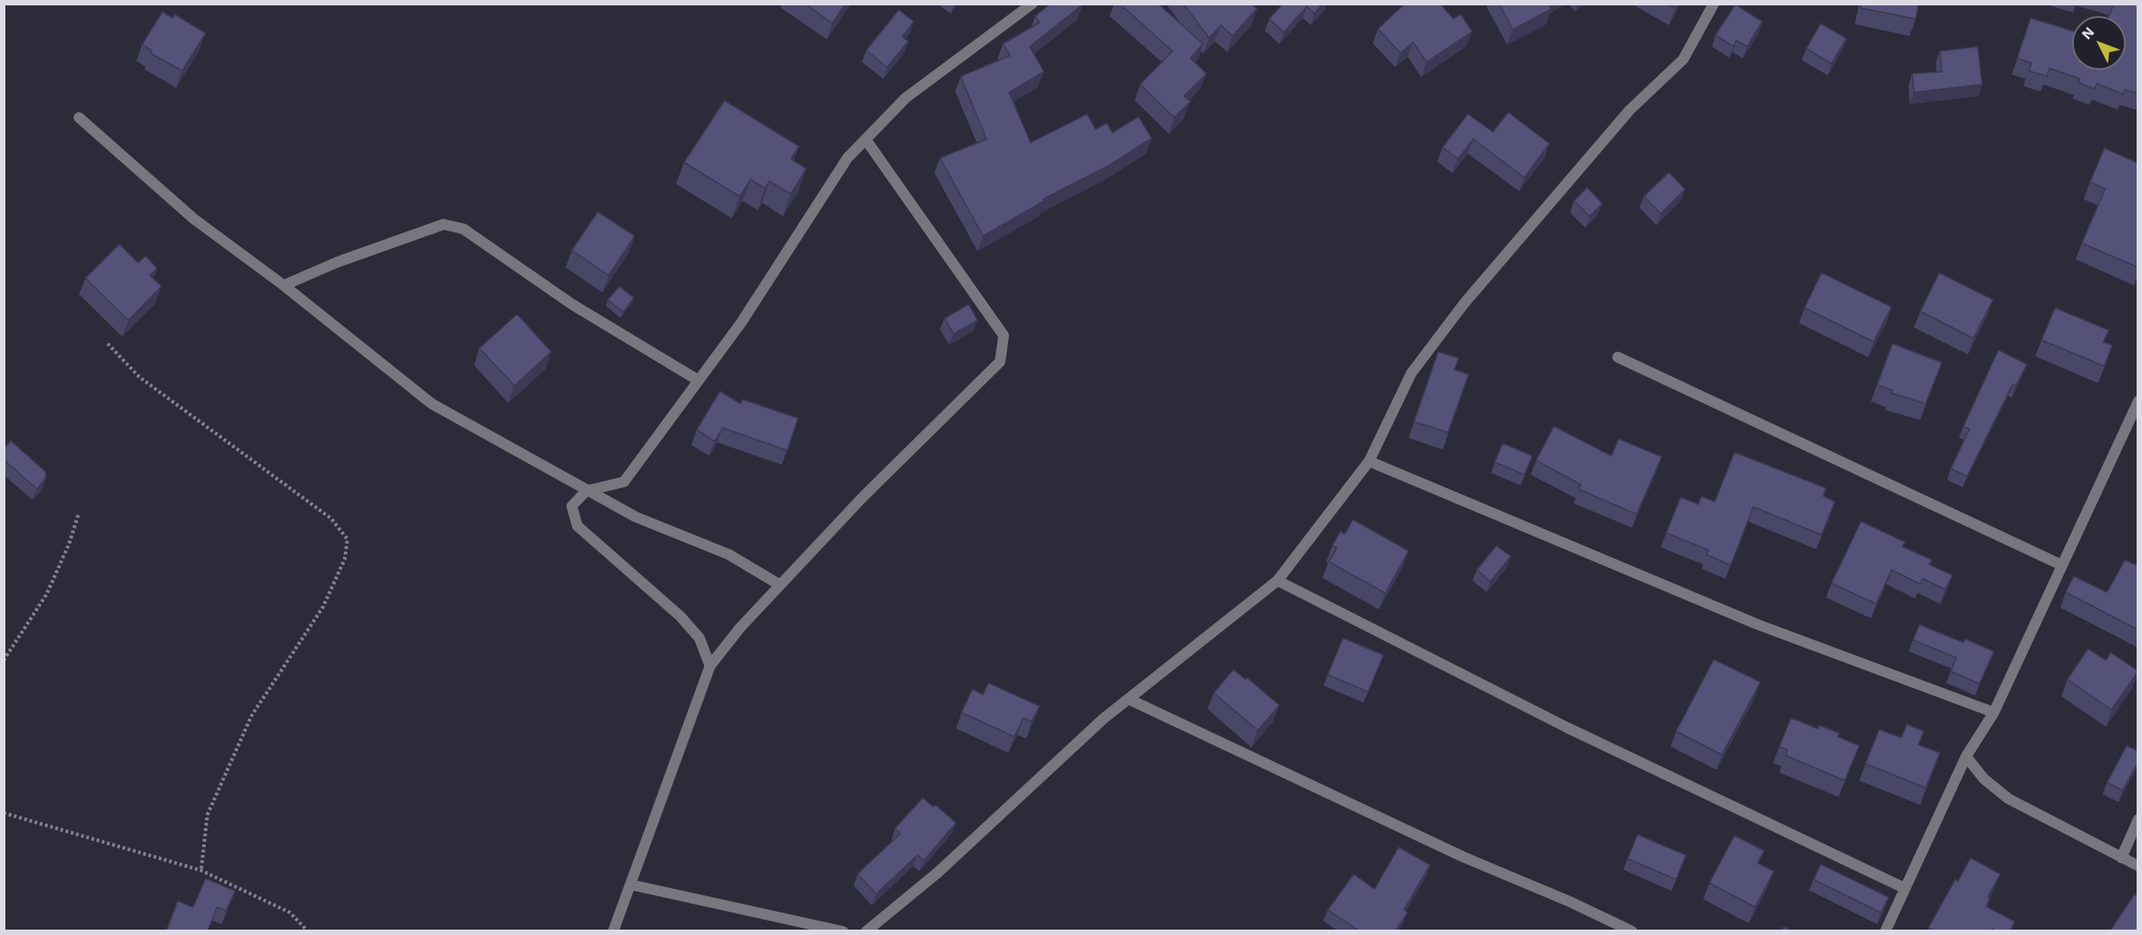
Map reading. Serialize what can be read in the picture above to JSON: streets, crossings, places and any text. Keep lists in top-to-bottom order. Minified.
{"north":"top left"}
